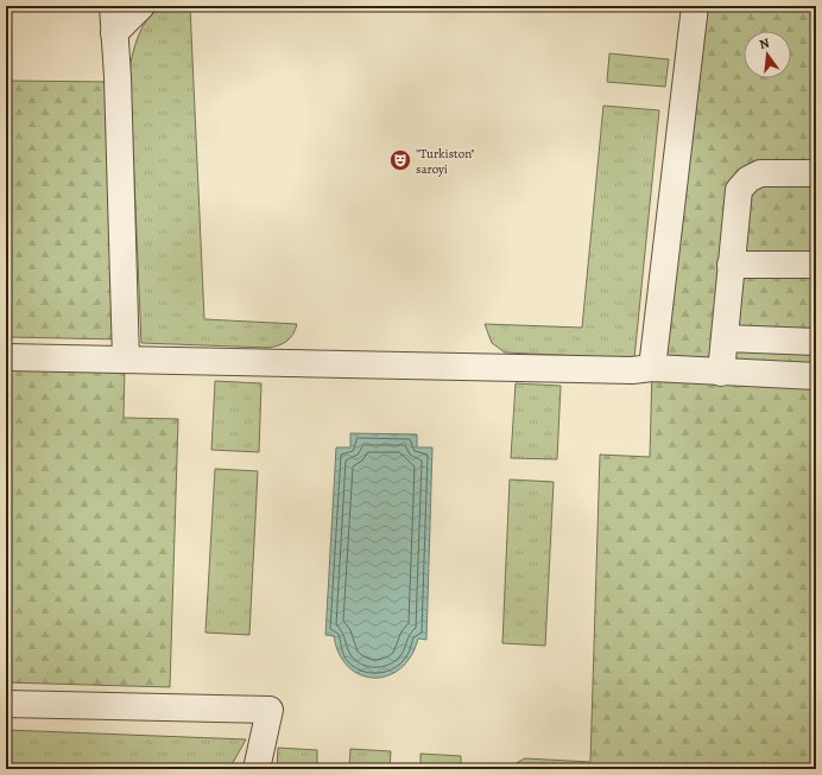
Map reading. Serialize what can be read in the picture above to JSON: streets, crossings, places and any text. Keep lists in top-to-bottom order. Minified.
{"places":{"theatre":["\"Turkiston\" saroyi"]},"north":"top"}
